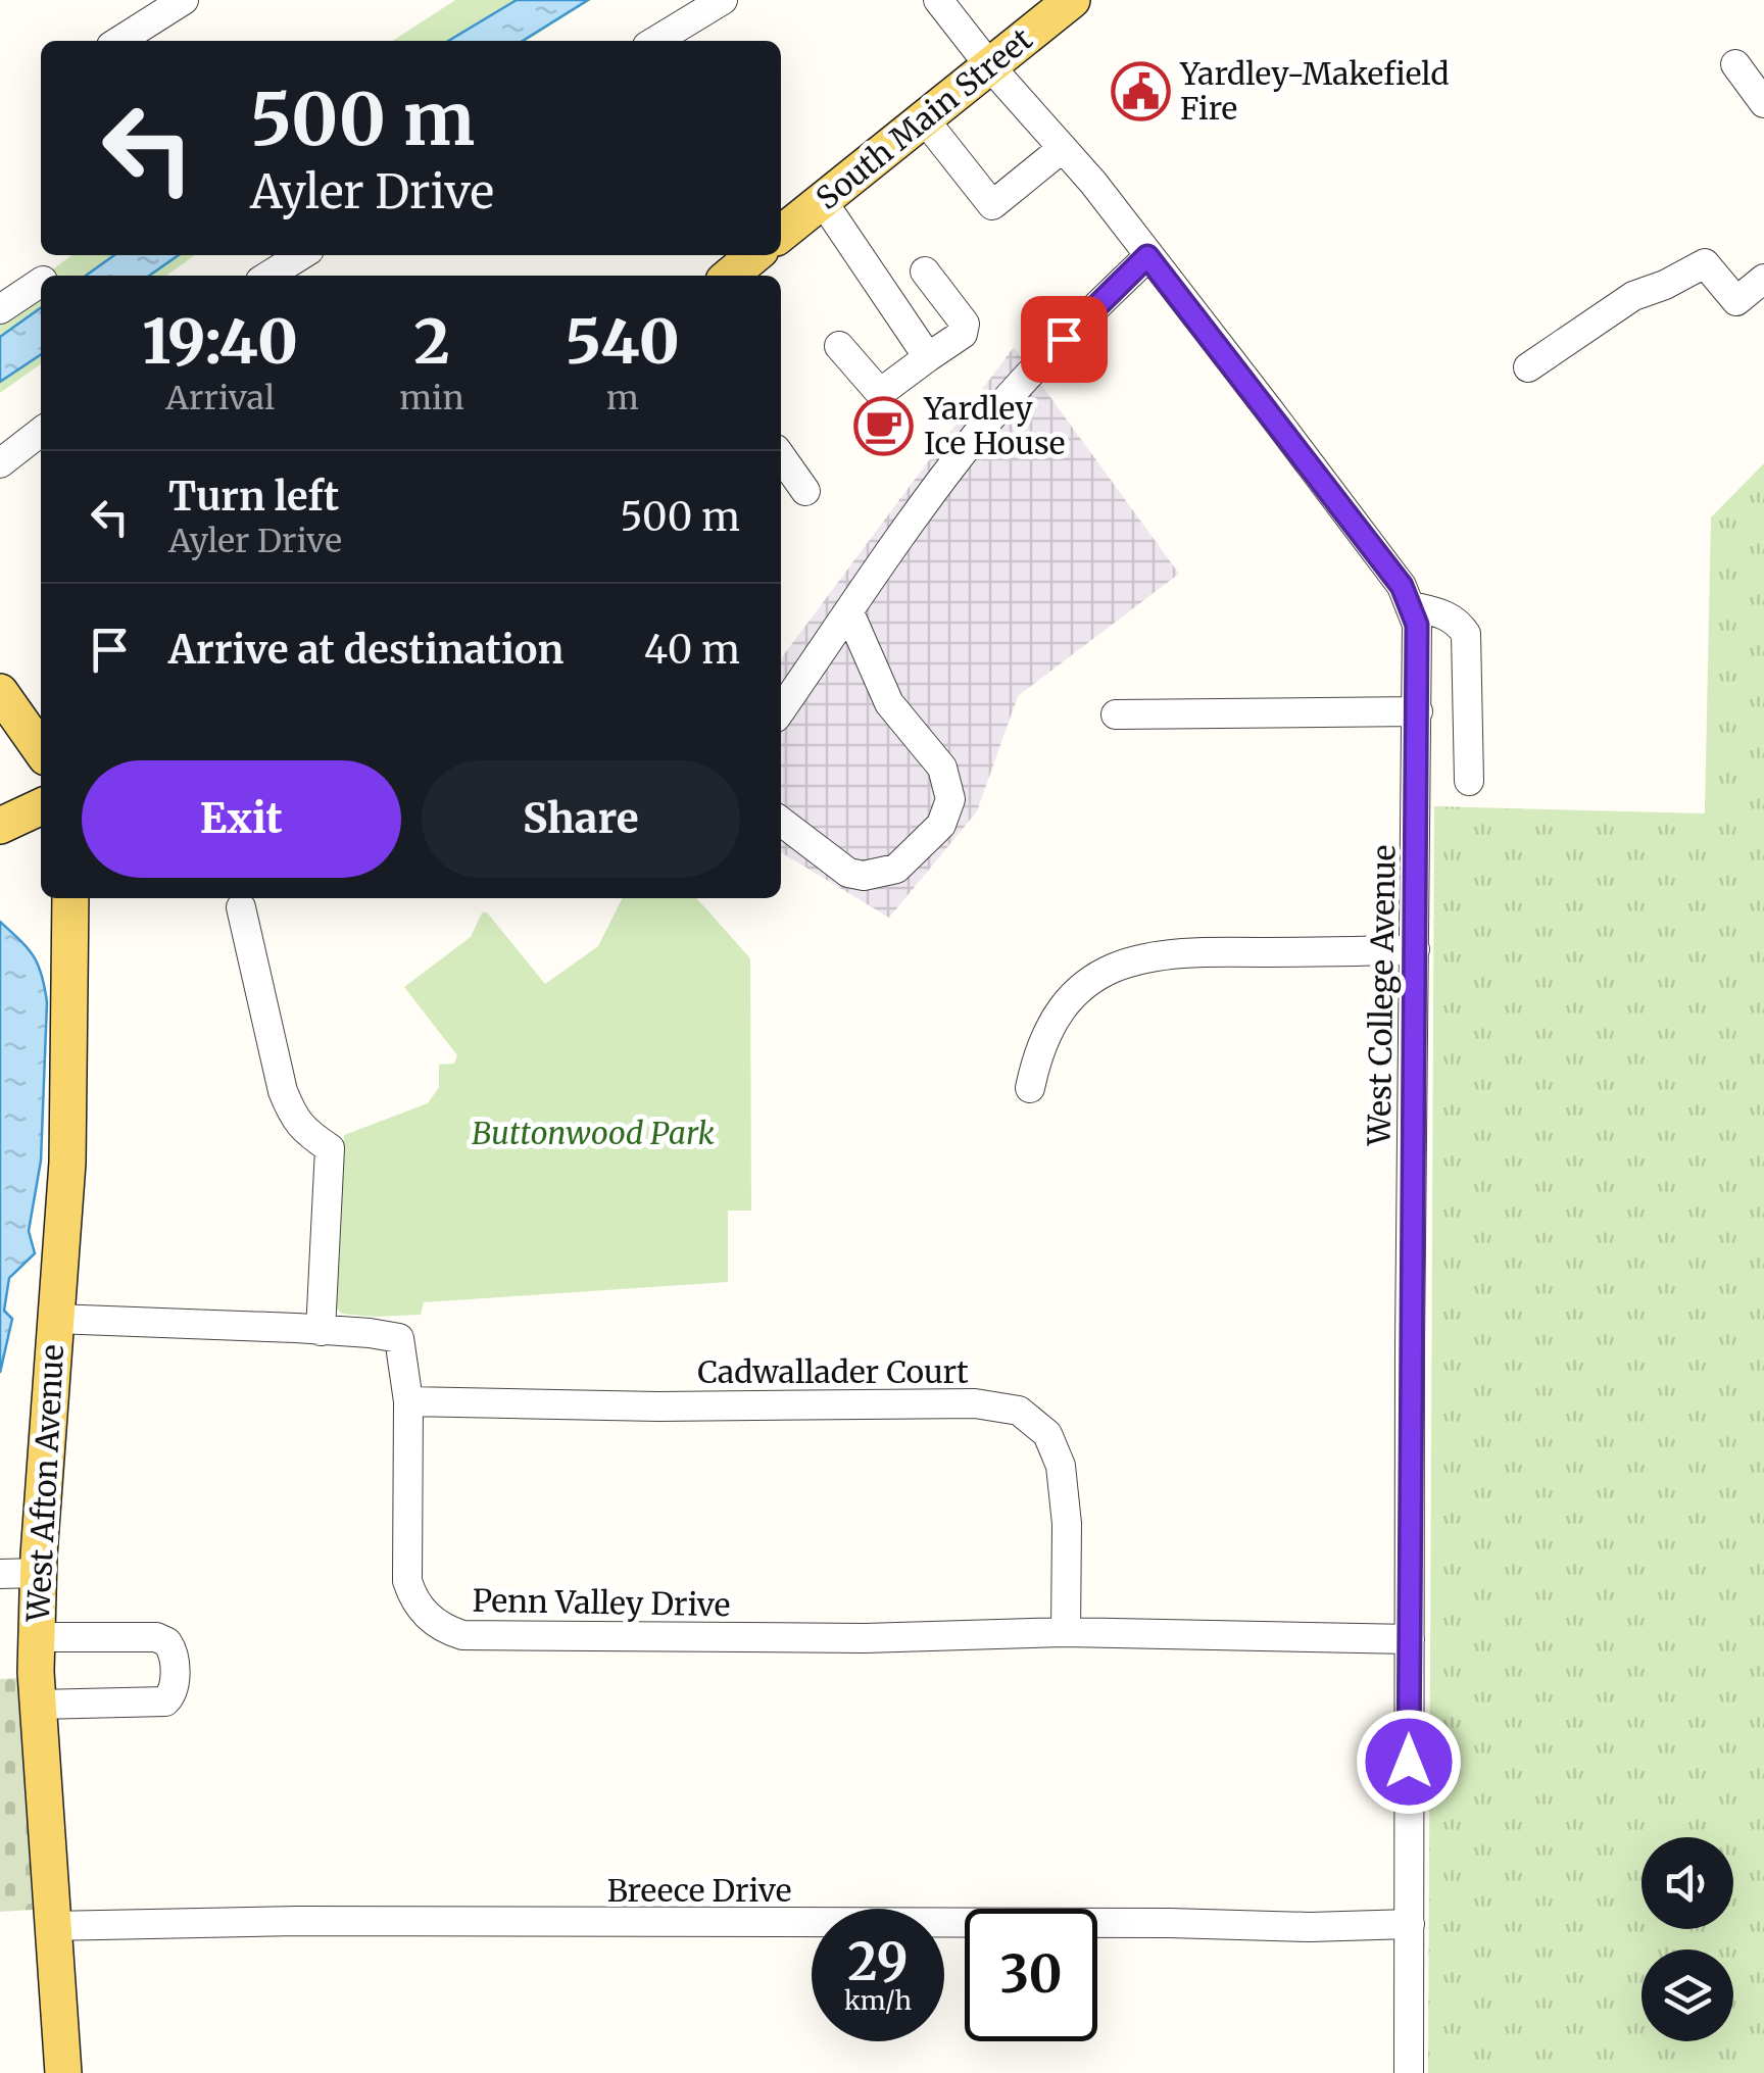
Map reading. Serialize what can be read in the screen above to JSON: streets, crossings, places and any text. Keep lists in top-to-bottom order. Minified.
{"streets":{"main road":["South Main Street","West Afton Avenue"],"street":["West College Avenue","Cadwallader Court","Penn Valley Drive","Breece Drive"]},"crossings":[["South Main Street","West College Avenue"],["West College Avenue","Penn Valley Drive"],["West College Avenue","Breece Drive"],["Cadwallader Court","Penn Valley Drive"],["West Afton Avenue","Penn Valley Drive"],["West Afton Avenue","Breece Drive"]],"parks":["Buttonwood Park"],"places":{"public building":["Yardley-Makefield Fire"],"cafe":["Yardley Ice House"]},"page":{"turn":["500 m","Ayler Drive"],"eta":["19:40","Arrival","2","min","540","m"],"list":[{"name":"Turn left","note":"Ayler Drive","value":"500 m"},{"name":"Arrive at destination","value":"40 m"}],"buttons":["Exit","Share"],"speed":"29 km/h","limit":"30"}}
